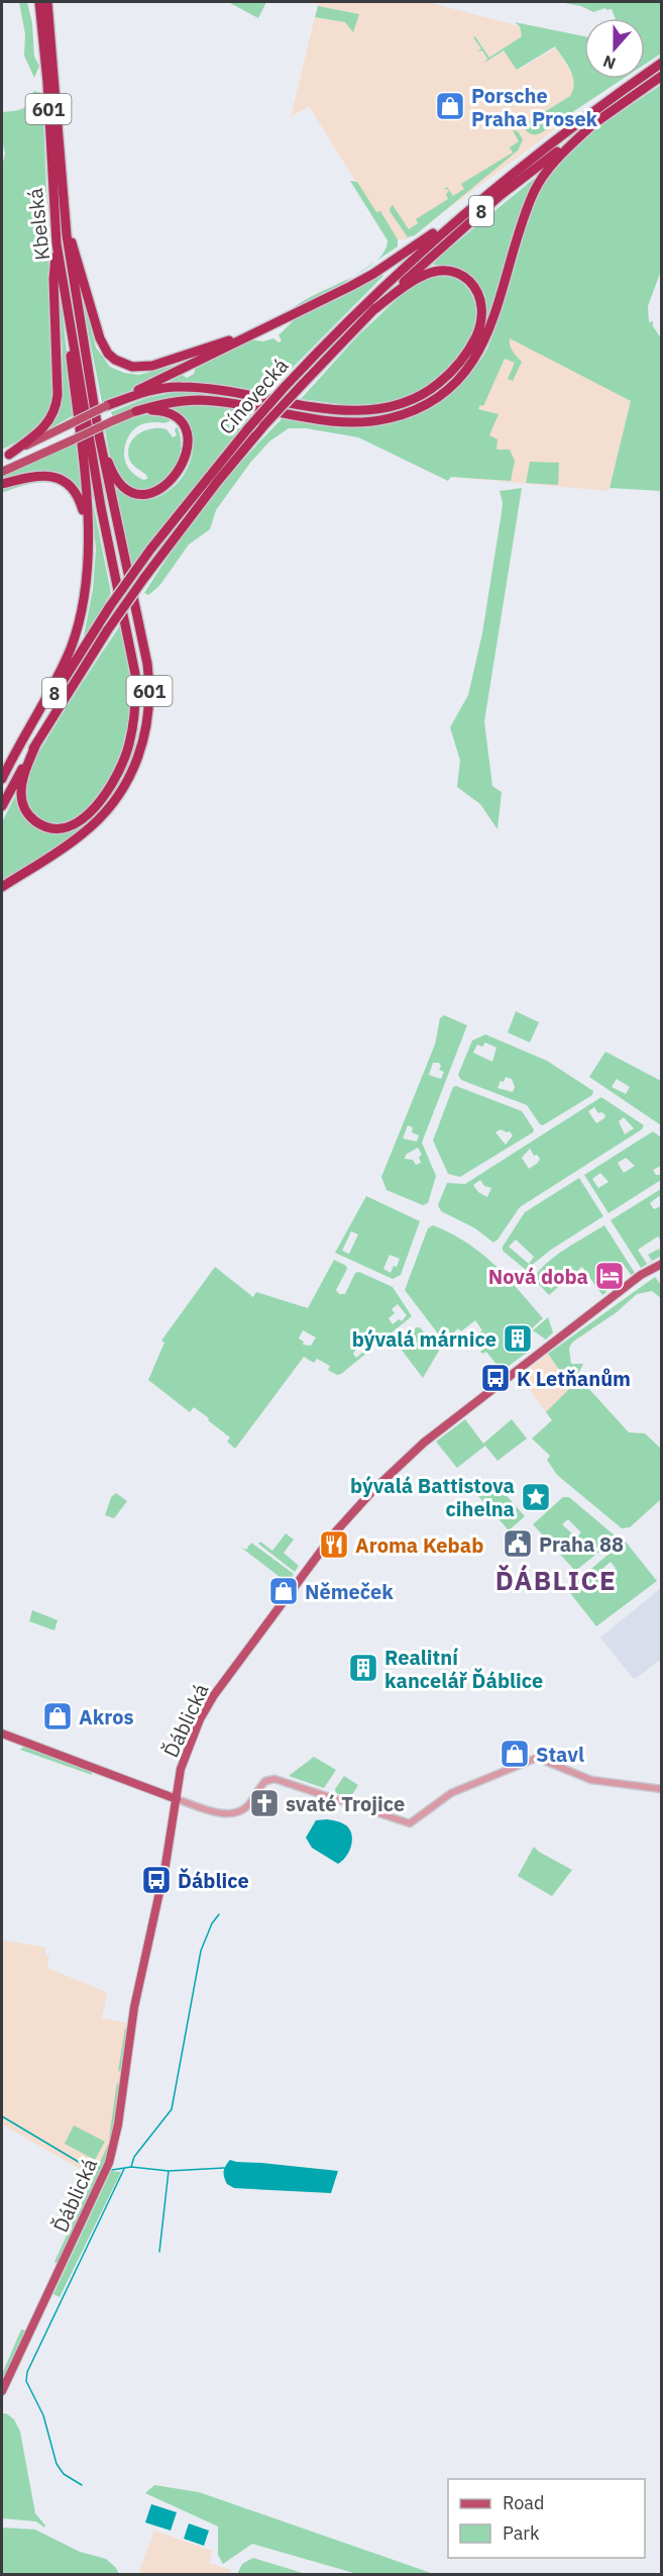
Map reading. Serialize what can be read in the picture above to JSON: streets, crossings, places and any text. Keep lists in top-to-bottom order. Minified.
{"streets":{"highway":["601","8","Kbelská","Cínovecká"],"main road":["Ďáblická"]},"crossings":[["601","Kbelská"],["601","Cínovecká"],["8","Cínovecká"]],"districts":["ĎÁBLICE"],"places":{"shop":["Porsche Praha Prosek","Němeček","Akros","Stavl"],"hotel":["Nová doba"],"building":["bývalá márnice","Realitní kancelář Ďáblice"],"bus stop":["K Letňanům","Ďáblice"],"place":["bývalá Battistova cihelna"],"public building":["Praha 88"],"restaurant":["Aroma Kebab"],"church":["svaté Trojice"]},"legend":["Road","Park"],"north":"bottom"}
